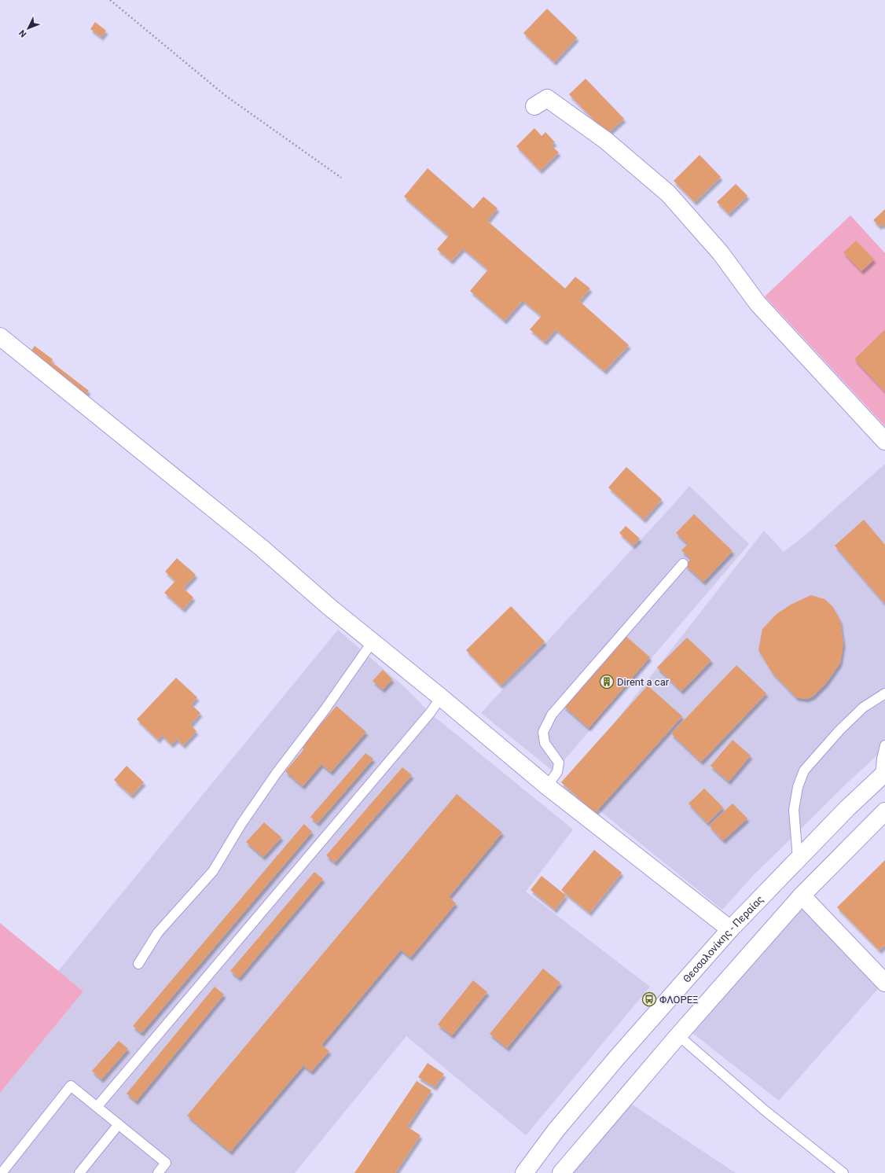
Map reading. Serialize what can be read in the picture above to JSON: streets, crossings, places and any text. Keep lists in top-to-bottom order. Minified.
{"streets":{"street":["Θεσσαλονίκης - Περαίας"]},"places":{"building":["Dirent a car"],"bus stop":["ΦΛΟΡΕΞ"]},"north":"bottom left"}
